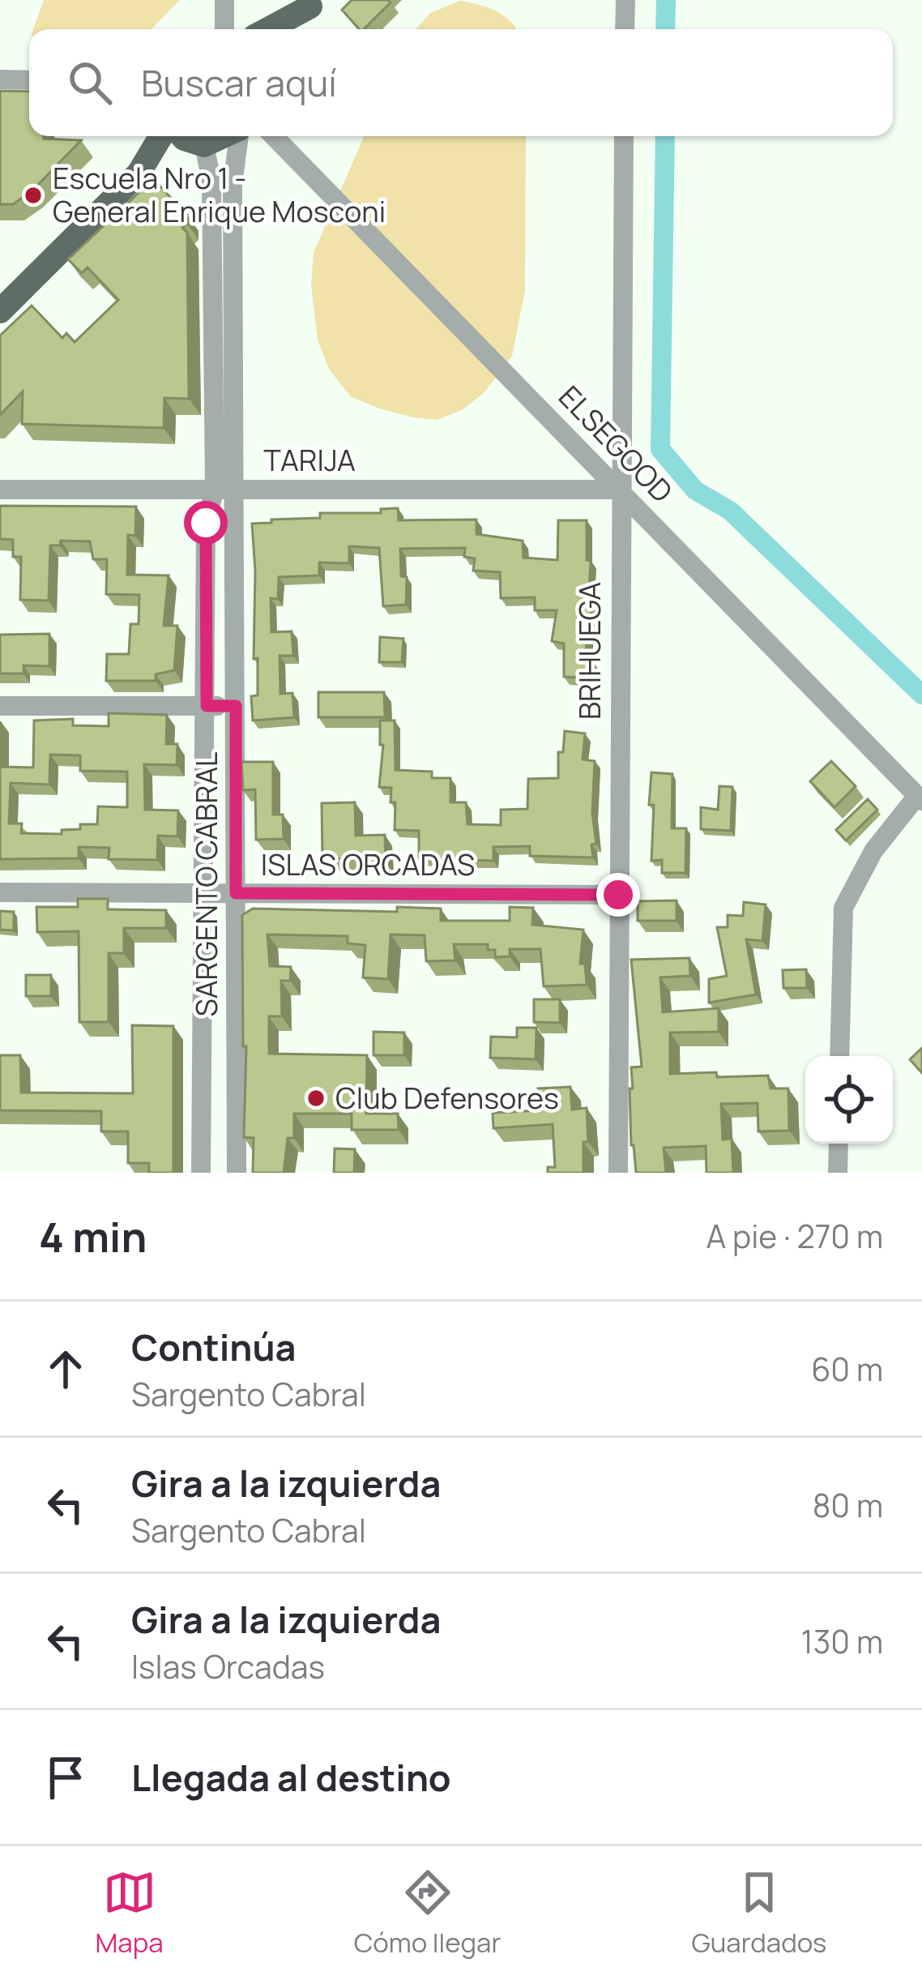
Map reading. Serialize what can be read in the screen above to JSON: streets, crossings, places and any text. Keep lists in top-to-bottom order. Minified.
{"streets":{"street":["ELSEGOOD","TARIJA","BRIHUEGA","ISLAS ORCADAS","SARGENTO CABRAL"]},"crossings":[["ELSEGOOD","TARIJA"],["ELSEGOOD","BRIHUEGA"],["TARIJA","BRIHUEGA"],["TARIJA","SARGENTO CABRAL"],["BRIHUEGA","ISLAS ORCADAS"],["ISLAS ORCADAS","SARGENTO CABRAL"]],"places":["Escuela Nro 1 - General Enrique Mosconi","Club Defensores"],"page":{"search":"Buscar aquí","heading":["4 min","A pie · 270 m"],"list":[["Continúa","Sargento Cabral","60 m"],["Gira a la izquierda","Sargento Cabral","80 m"],["Gira a la izquierda","Islas Orcadas","130 m"],"Llegada al destino"],"nav":["Mapa","Cómo llegar","Guardados"]}}
